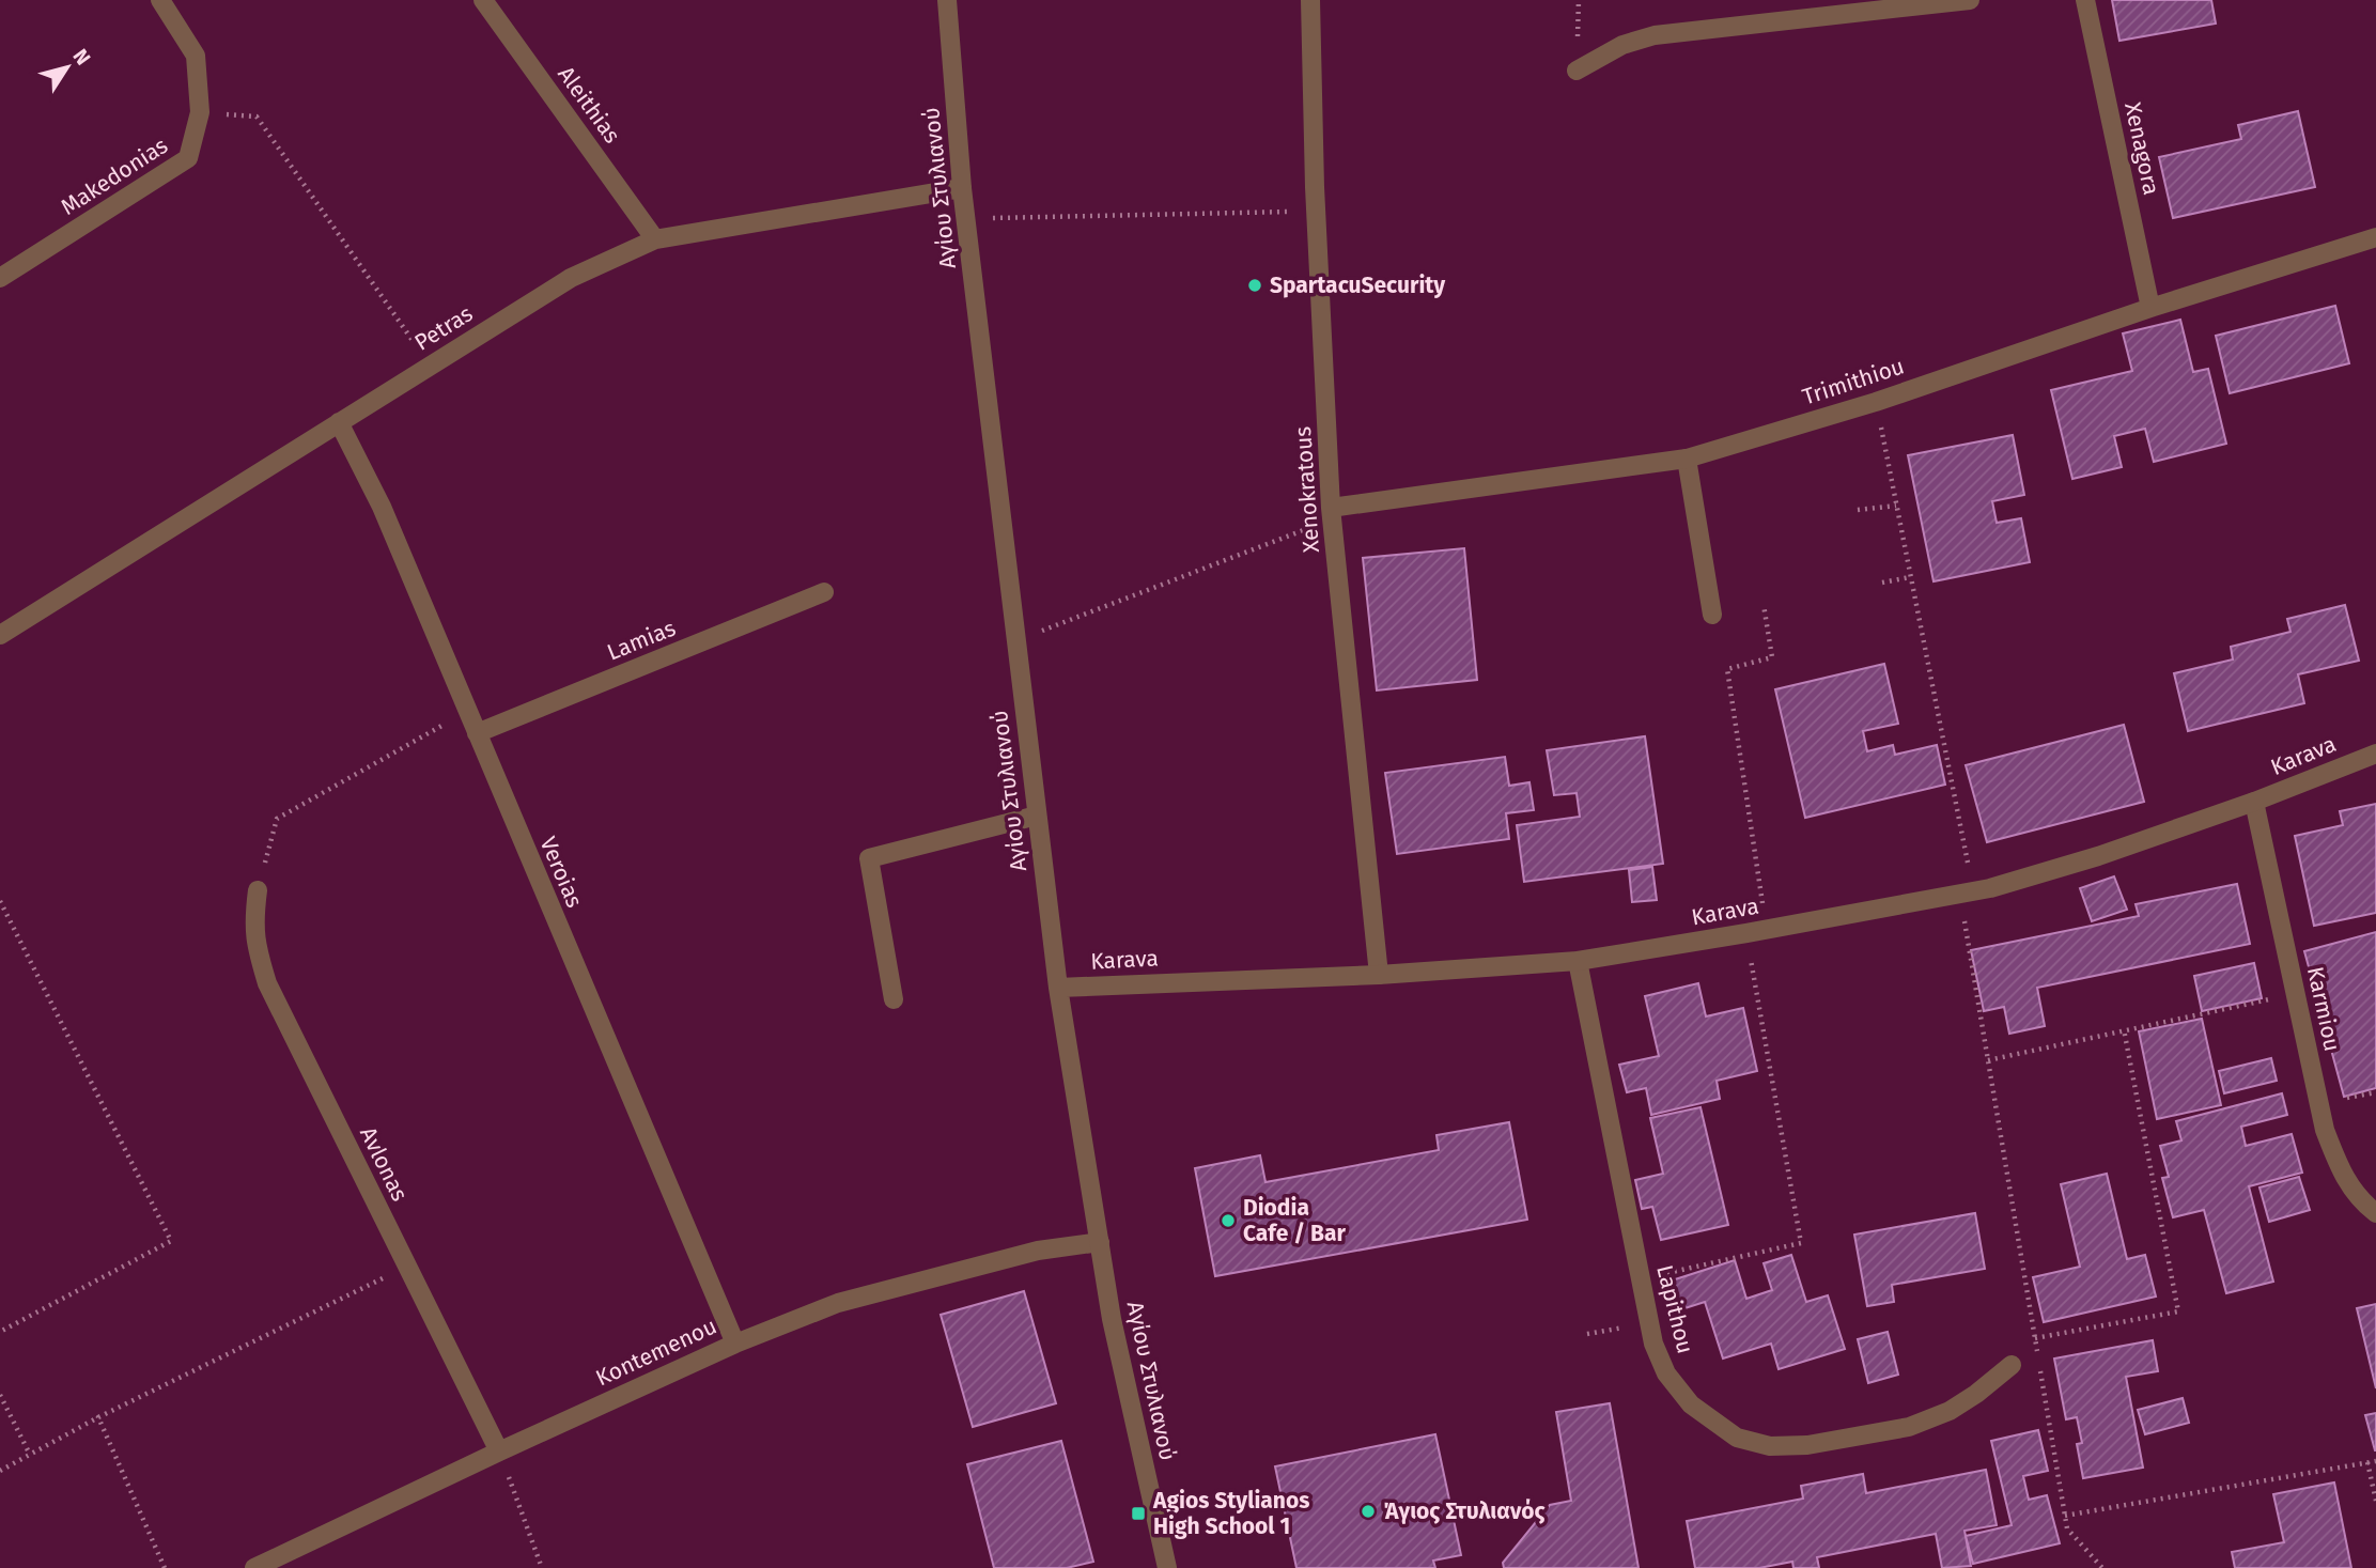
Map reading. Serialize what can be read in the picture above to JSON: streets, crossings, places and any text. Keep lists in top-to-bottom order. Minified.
{"streets":{"street":["Aleithias","Xenagora","Makedonias","Αγίου Στυλιανού","Petras","Trimithiou","Xenokratous","Lamias","Karava","Veroias","Karmiou","Avlonas","Lapithou","Kontemenou"]},"crossings":[["Aleithias","Petras"],["Xenagora","Trimithiou"],["Αγίου Στυλιανού","Petras"],["Αγίου Στυλιανού","Karava"],["Αγίου Στυλιανού","Kontemenou"],["Petras","Veroias"],["Trimithiou","Xenokratous"],["Xenokratous","Karava"],["Lamias","Veroias"],["Karava","Karmiou"],["Karava","Lapithou"],["Veroias","Kontemenou"],["Avlonas","Kontemenou"]],"places":{"other":["SpartacuSecurity","Diodia Cafe / Bar","Άγιος Στυλιανός"],"transit":["Agios Stylianos High School 1"]},"north":"top right"}
